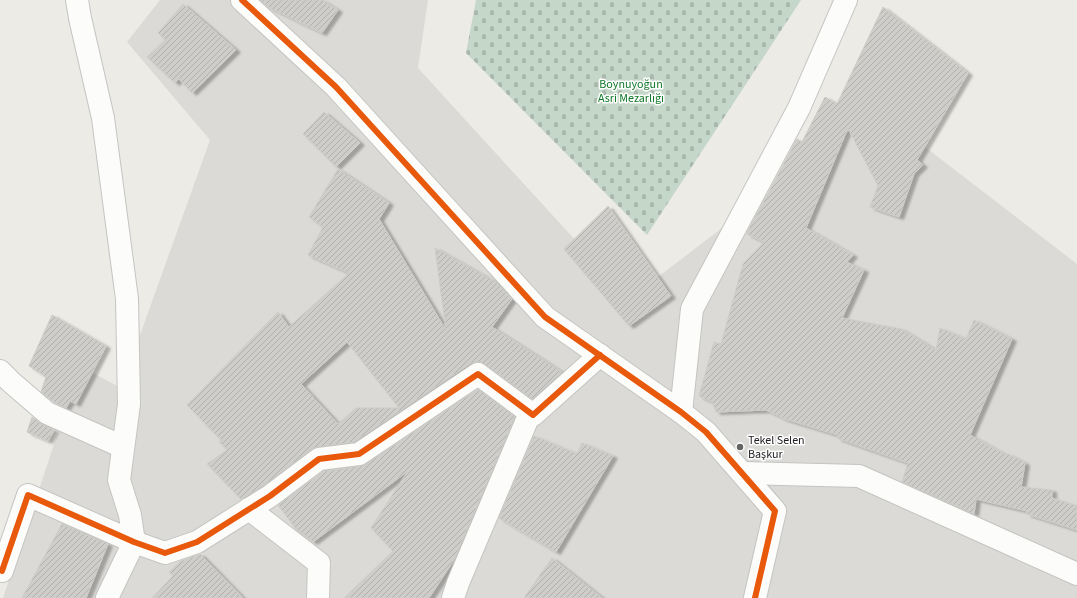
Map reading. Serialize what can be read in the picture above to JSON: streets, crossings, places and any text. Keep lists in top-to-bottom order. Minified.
{"parks":["Boynuyoğun Asri Mezarlığı"],"places":["Tekel Selen Başkur"]}
